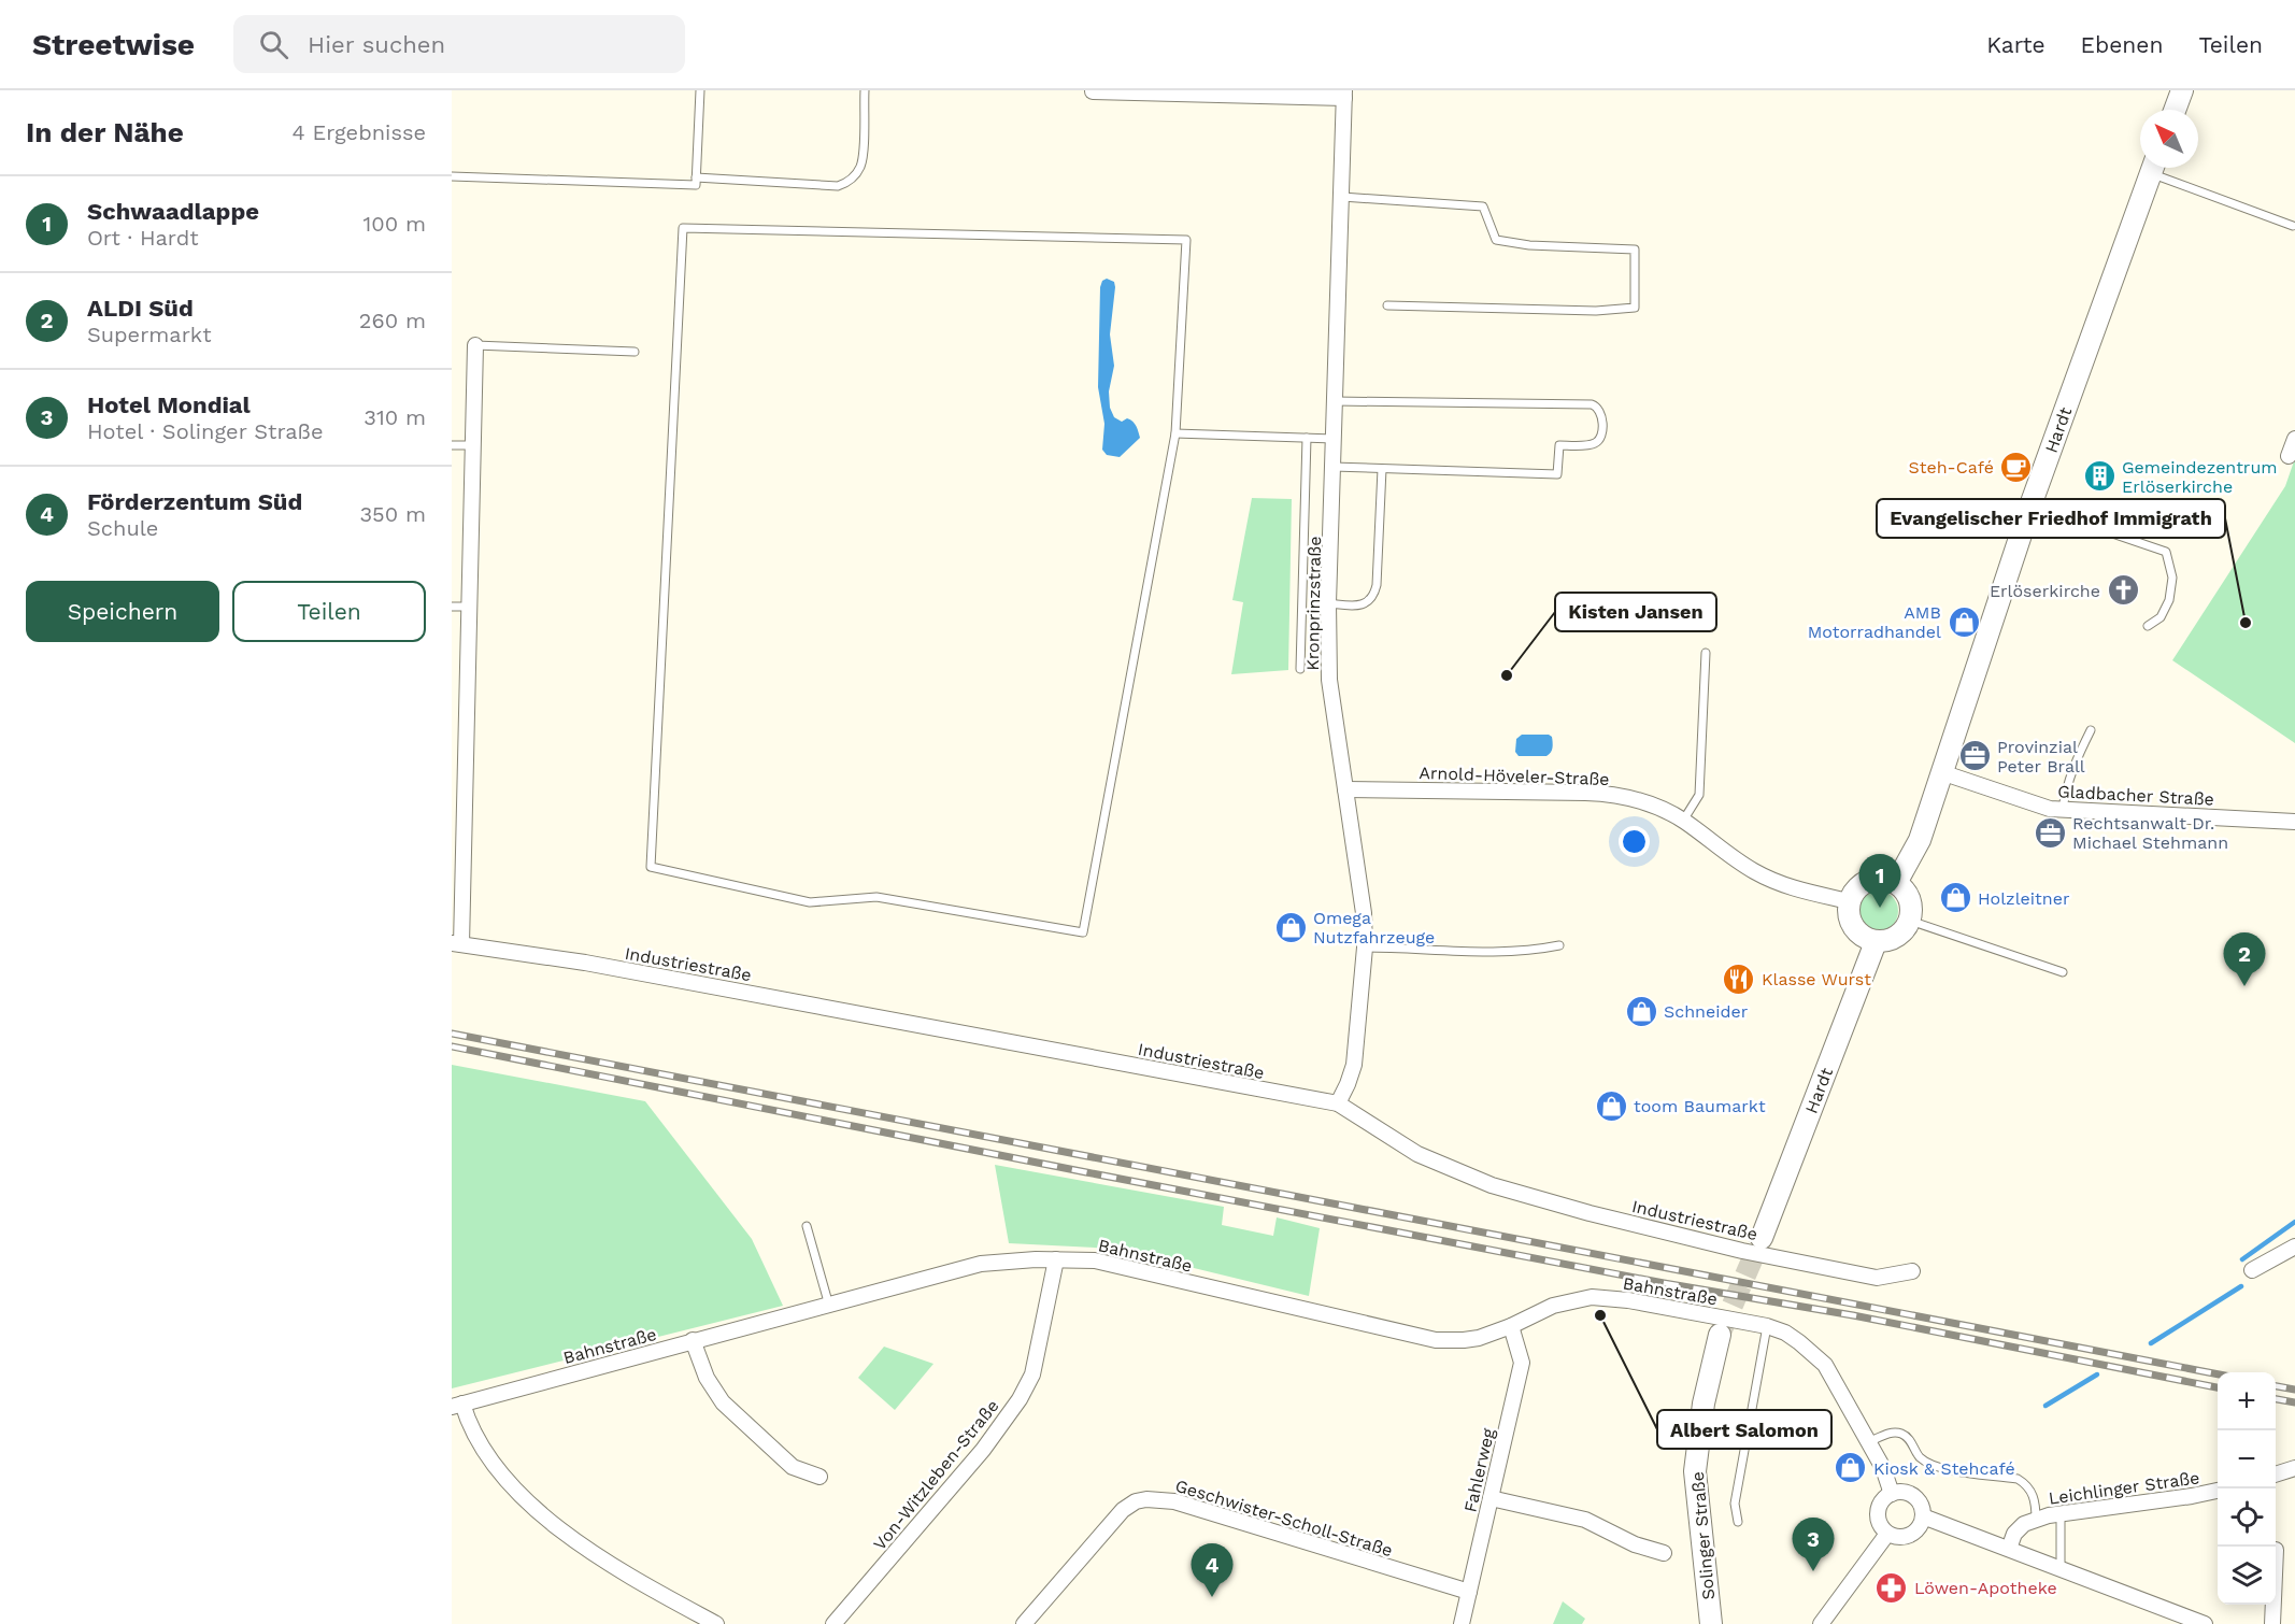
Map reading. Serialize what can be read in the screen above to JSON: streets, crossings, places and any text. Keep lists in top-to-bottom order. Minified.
{"streets":{"main road":["Hardt","Solinger Straße"],"street":["Kronprinzstraße","Arnold-Höveler-Straße","Gladbacher Straße","Industriestraße","Bahnstraße","Fahlerweg","Von-Witzleben-Straße","Leichlinger Straße","Geschwister-Scholl-Straße"]},"crossings":[["Hardt","Arnold-Höveler-Straße"],["Hardt","Gladbacher Straße"],["Kronprinzstraße","Arnold-Höveler-Straße"],["Kronprinzstraße","Industriestraße"],["Bahnstraße","Fahlerweg"],["Bahnstraße","Von-Witzleben-Straße"],["Bahnstraße","Solinger Straße"],["Fahlerweg","Geschwister-Scholl-Straße"]],"places":{"cafe":["Steh-Café"],"building":["Gemeindezentrum Erlöserkirche"],"church":["Erlöserkirche"],"shop":["AMB Motorradhandel","Holzleitner","Omega Nutzfahrzeuge","Schneider","toom Baumarkt","Kiosk & Stehcafé"],"other":["Evangelischer Friedhof Immigrath","Kisten Jansen","Albert Salomon"],"office":["Provinzial Peter Brall","Rechtsanwalt Dr. Michael Stehmann"],"restaurant":["Klasse Wurst"],"pharmacy":["Löwen-Apotheke"]},"north":"top left","page":{"header":"Streetwise","search":"Hier suchen","nav":["Karte","Ebenen","Teilen"],"heading":["In der Nähe","4 Ergebnisse"],"list":[{"mark":"1","name":"Schwaadlappe","note":"Ort · Hardt","value":"100 m"},{"mark":"2","name":"ALDI Süd","note":"Supermarkt","value":"260 m"},{"mark":"3","name":"Hotel Mondial","note":"Hotel · Solinger Straße","value":"310 m"},{"mark":"4","name":"Förderzentum Süd","note":"Schule","value":"350 m"}],"buttons":["Speichern","Teilen"],"pins":["1","2","3","4"],"map_buttons":["+","−"]}}
